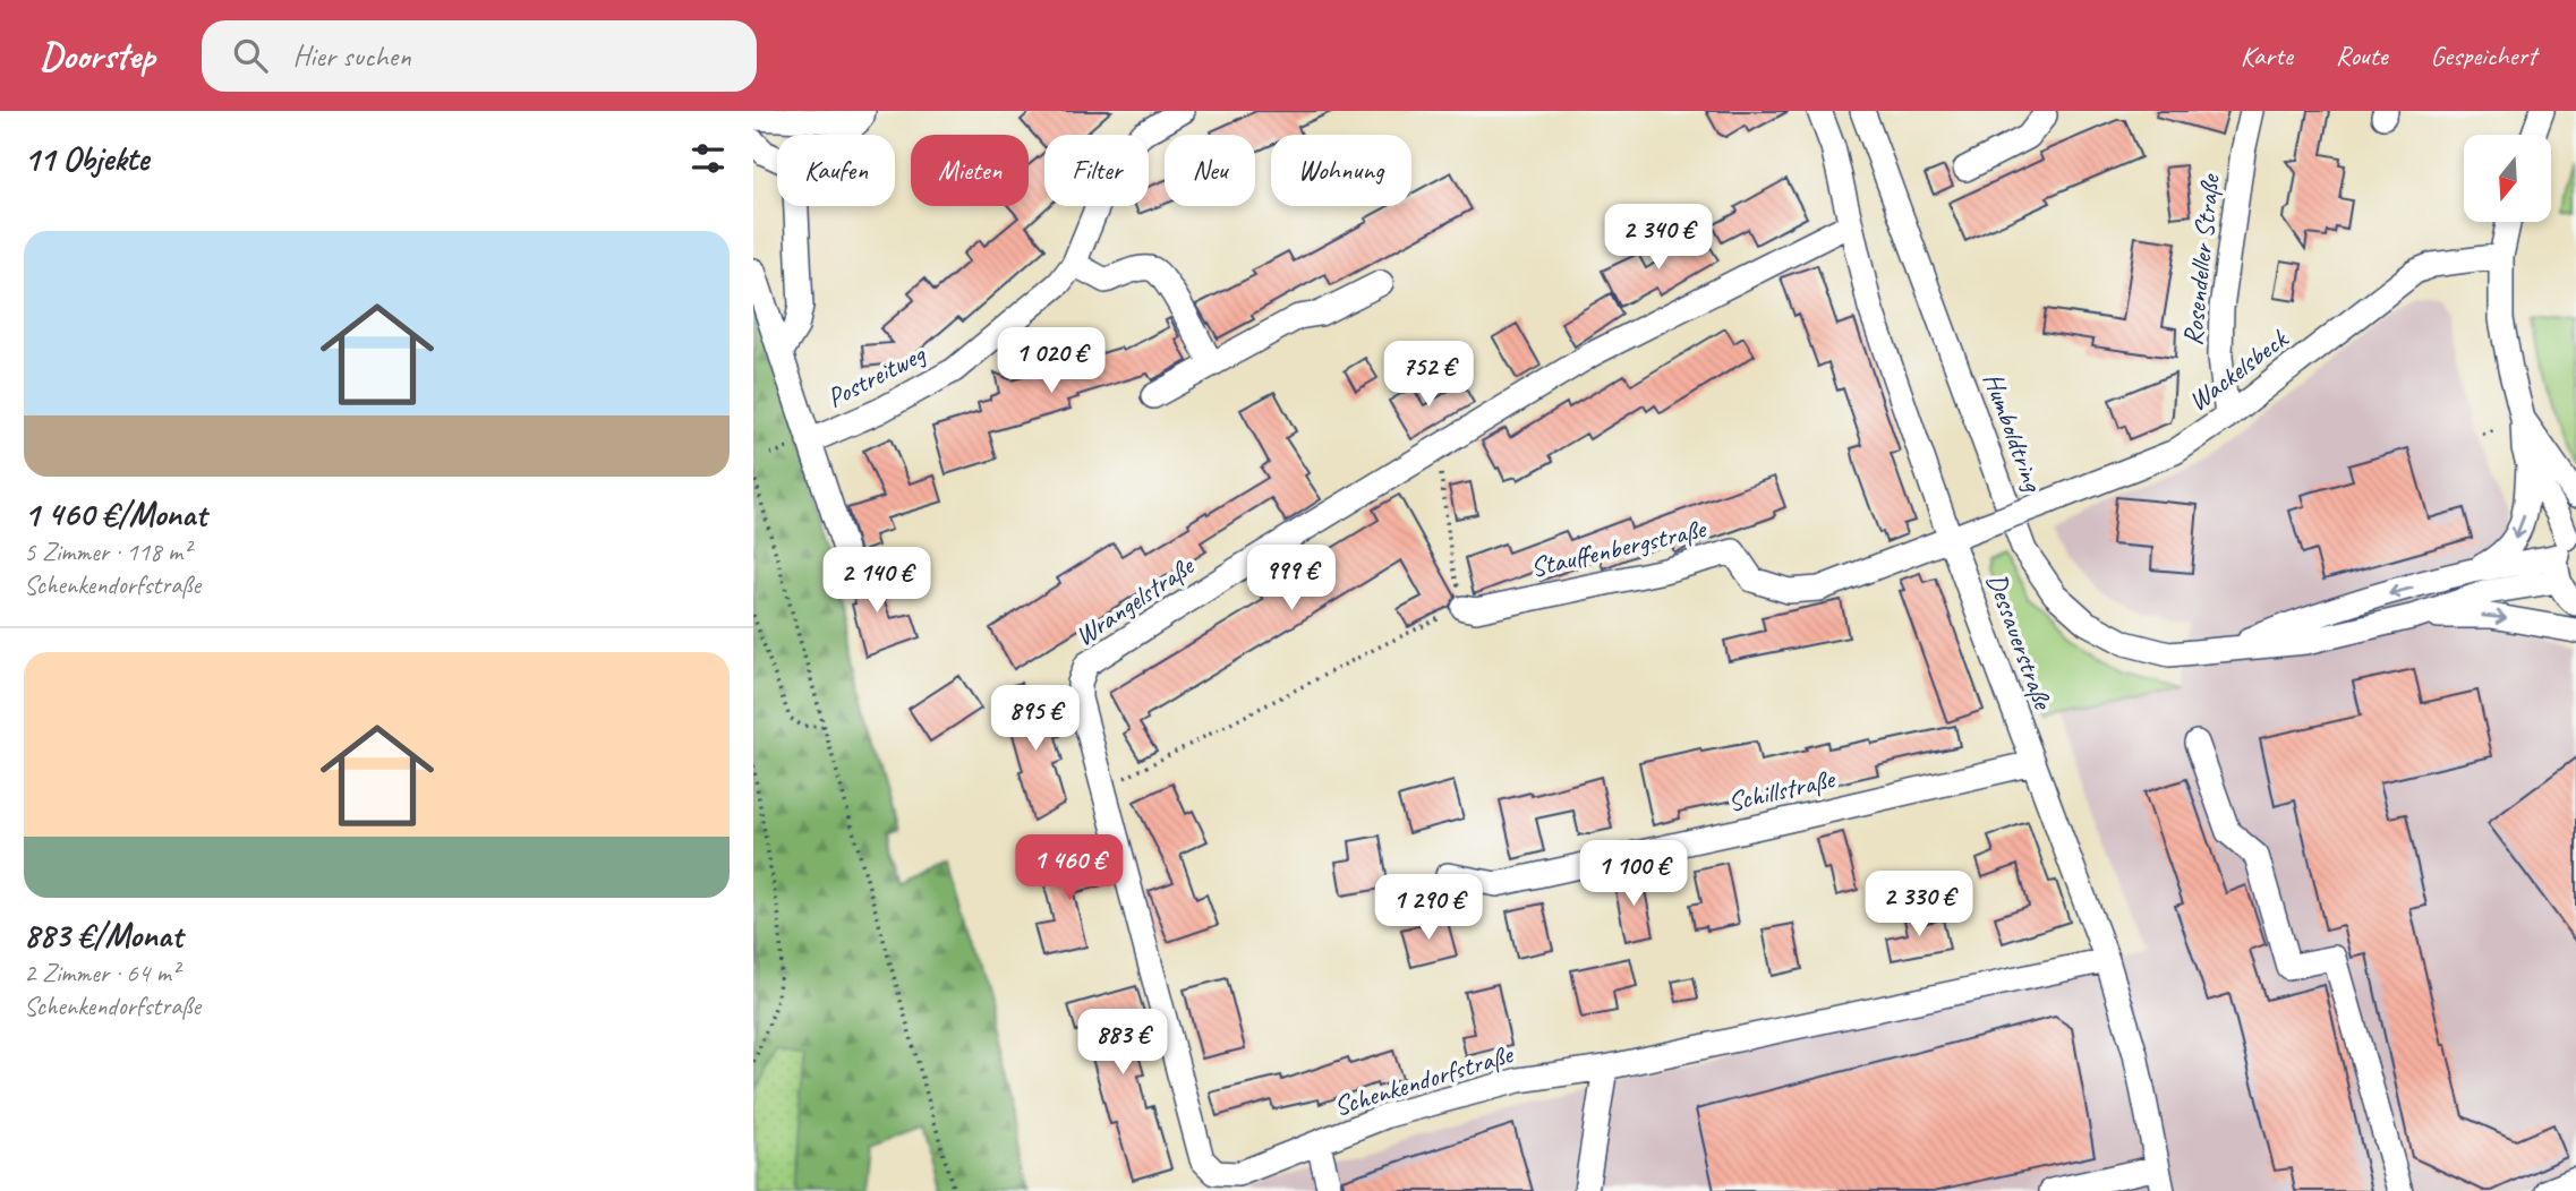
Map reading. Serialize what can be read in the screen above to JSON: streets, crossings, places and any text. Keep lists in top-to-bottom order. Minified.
{"streets":{"street":["Rosendeller Straße","Wackelsbeck","Postreitweg","Humboldtring","Stauffenbergstraße","Wrangelstraße","Dessauerstraße","Schillstraße","Schenkendorfstraße"]},"crossings":[["Rosendeller Straße","Wackelsbeck"],["Wackelsbeck","Stauffenbergstraße"],["Wackelsbeck","Dessauerstraße"],["Stauffenbergstraße","Dessauerstraße"],["Wrangelstraße","Dessauerstraße"],["Wrangelstraße","Schenkendorfstraße"],["Dessauerstraße","Schillstraße"],["Dessauerstraße","Schenkendorfstraße"]],"north":"bottom","page":{"header":"Doorstep","search":"Hier suchen","nav":["Karte","Route","Gespeichert"],"heading":"11 Objekte","chip":["Kaufen","Mieten","Filter","Neu","Wohnung"],"price":["2 340 €","1 020 €","752 €","999 €","2 140 €","895 €","1 460 €","1 100 €","2 330 €","1 290 €","883 €"],"list":[{"name":"1 460 €/Monat","note":"5 Zimmer · 118 m² · Schenkendorfstraße"},{"name":"883 €/Monat","note":"2 Zimmer · 64 m² · Schenkendorfstraße"}]}}
